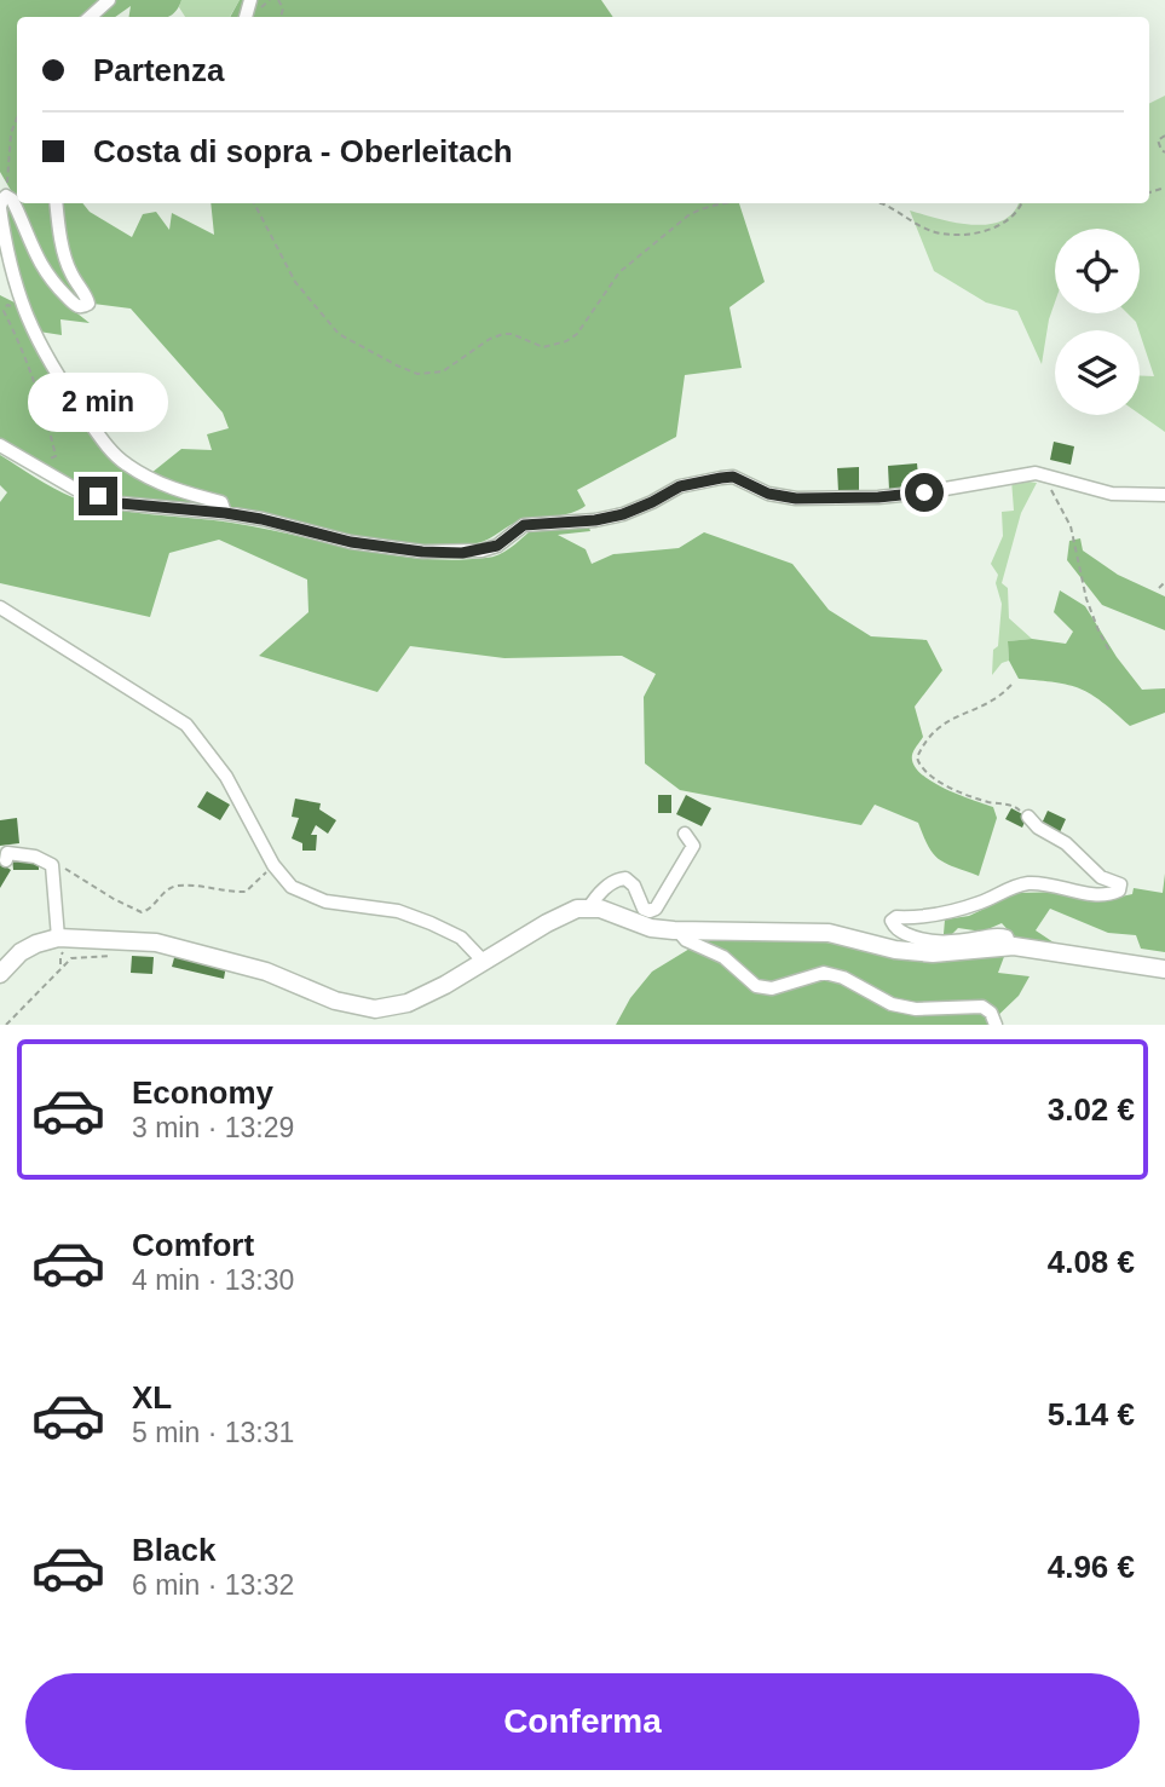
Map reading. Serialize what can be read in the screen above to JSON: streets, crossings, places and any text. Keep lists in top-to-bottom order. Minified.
{"page":{"banner":["Partenza","Costa di sopra - Oberleitach"],"bubble":"2 min","list":[{"name":"Economy","note":"3 min · 13:29","value":"3.02 €"},{"name":"Comfort","note":"4 min · 13:30","value":"4.08 €"},{"name":"XL","note":"5 min · 13:31","value":"5.14 €"},{"name":"Black","note":"6 min · 13:32","value":"4.96 €"}],"buttons":"Conferma"}}
